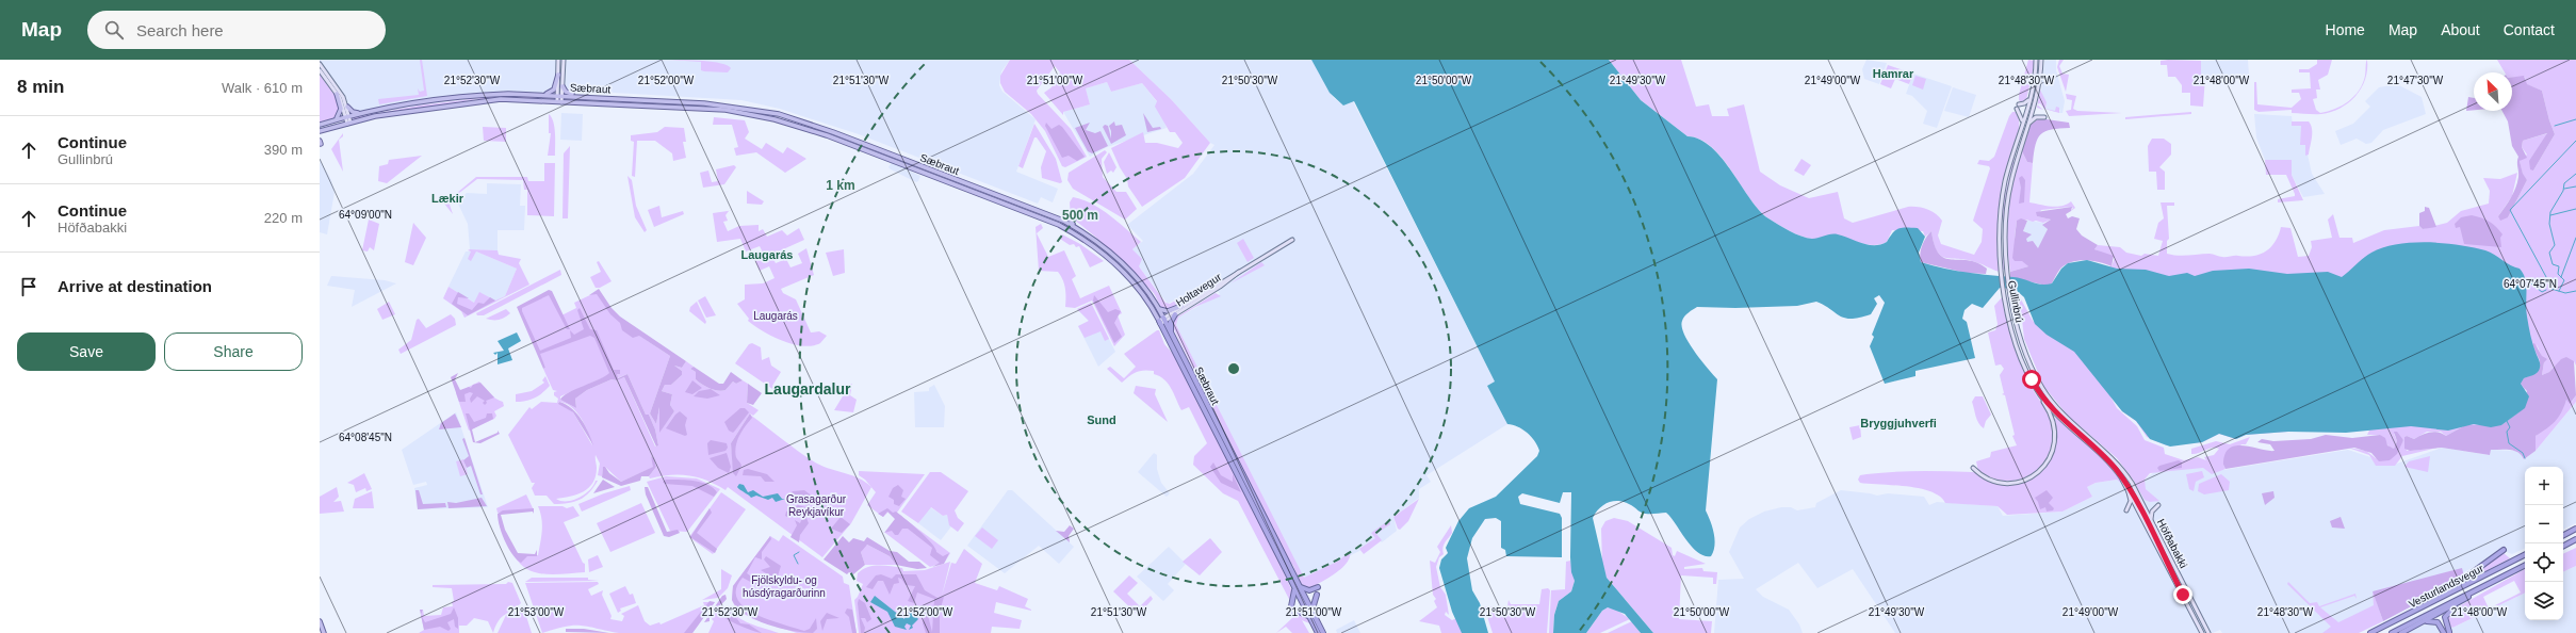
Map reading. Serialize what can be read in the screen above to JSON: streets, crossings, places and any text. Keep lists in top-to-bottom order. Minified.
{"streets":{"highway":["Sæbraut","Vesturlandsvegur"],"main road":["Holtavegur","Gullinbrú","Höfðabakki"]},"crossings":[["Sæbraut","Holtavegur"],["Gullinbrú","Höfðabakki"]],"districts":["Hamrar","Lækir","Laugarás","Laugardalur","Sund","Bryggjuhverfi"],"parks":["Laugarás","Grasagarður Reykjavíkur","Fjölskyldu- og húsdýragarðurinn"],"north":"top left","page":{"header":"Map","search":"Search here","nav":["Home","Map","About","Contact"],"heading":["8 min","Walk · 610 m"],"list":[["Continue","Gullinbrú","390 m"],["Continue","Höfðabakki","220 m"],"Arrive at destination"],"buttons":["Save","Share"],"map_buttons":["+","−"]},"coordinates":["21°52'30\"W","21°52'00\"W","21°51'30\"W","21°51'00\"W","21°50'30\"W","21°50'00\"W","21°49'30\"W","21°48'30\"W","21°48'00\"W","21°49'00\"W","21°47'30\"W","64°09'00\"N","64°07'45\"N","64°08'45\"N","21°53'00\"W"],"rings":["1 km","500 m"]}
